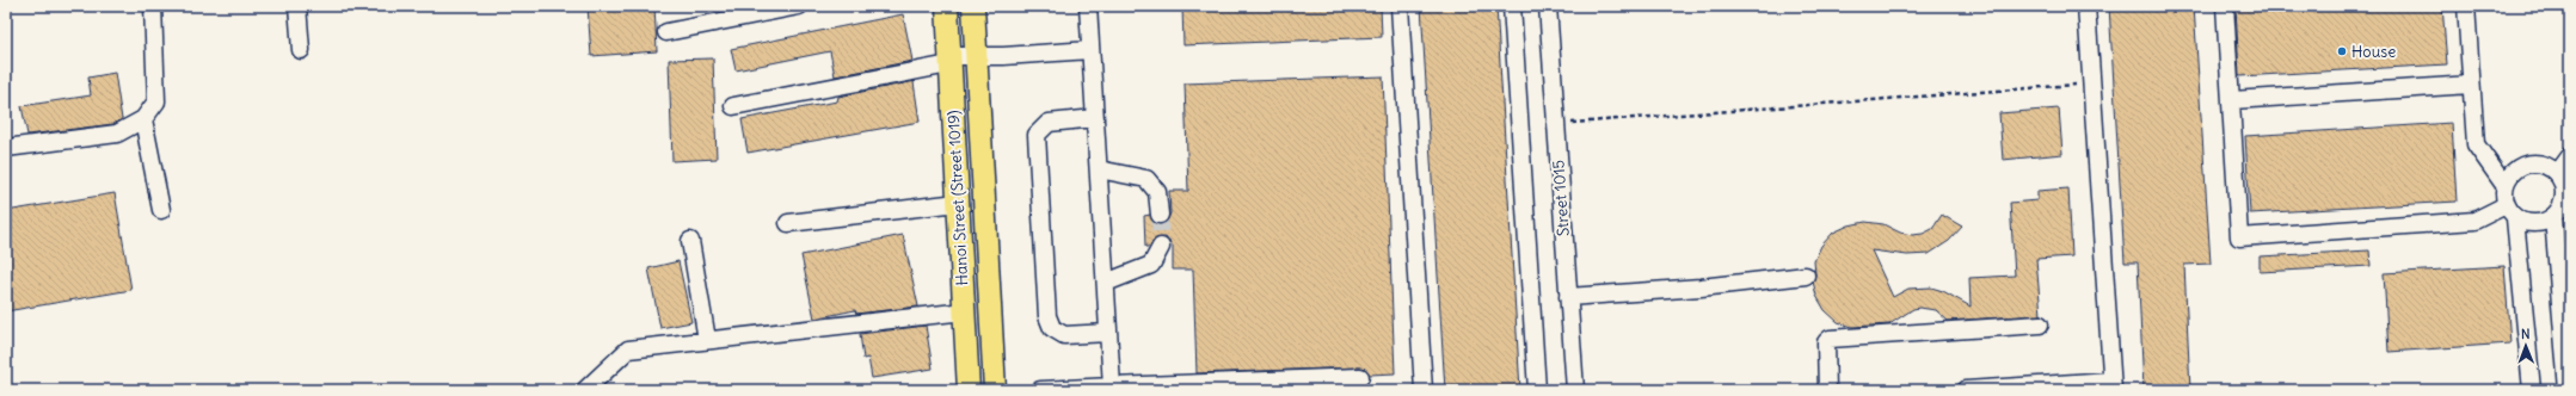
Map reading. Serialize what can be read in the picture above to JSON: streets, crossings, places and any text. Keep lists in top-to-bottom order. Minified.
{"streets":{"main road":["Hanoi Street (Street 1019)"],"street":["Street 1015"]},"places":["House"],"north":"top"}
